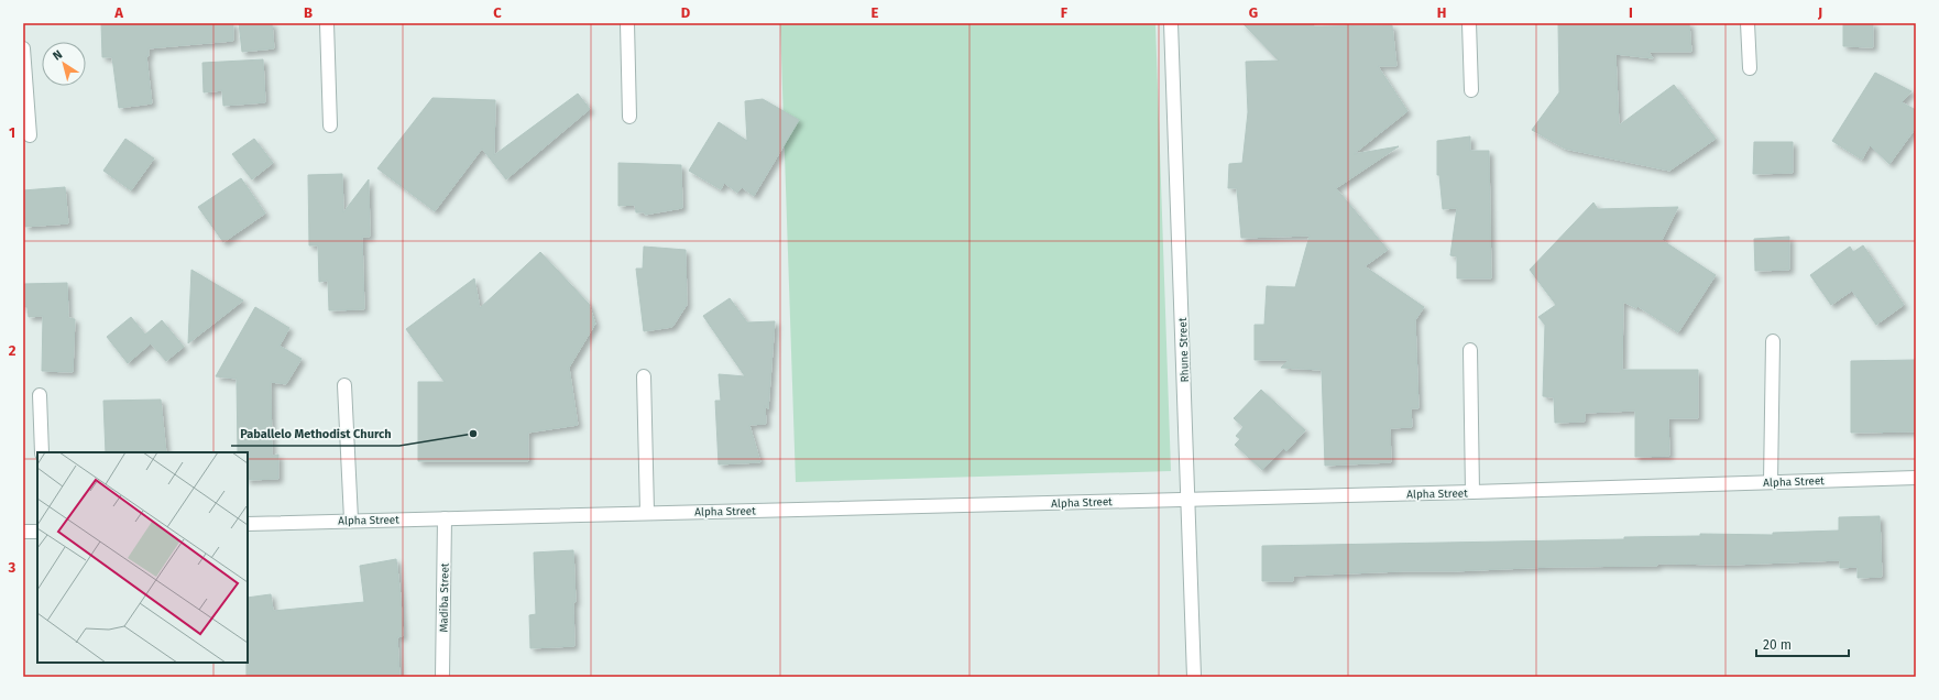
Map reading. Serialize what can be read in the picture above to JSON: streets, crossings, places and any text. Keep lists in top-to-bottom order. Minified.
{"streets":{"street":["Rhune Street","Alpha Street","Madiba Street"]},"crossings":[["Rhune Street","Alpha Street"],["Alpha Street","Madiba Street"]],"places":["Paballelo Methodist Church"],"scale_bar":"20 m","north":"top left","grid":{"columns":["A","B","C","D","E","F","G","H","I","J"],"rows":["1","2","3"]}}
